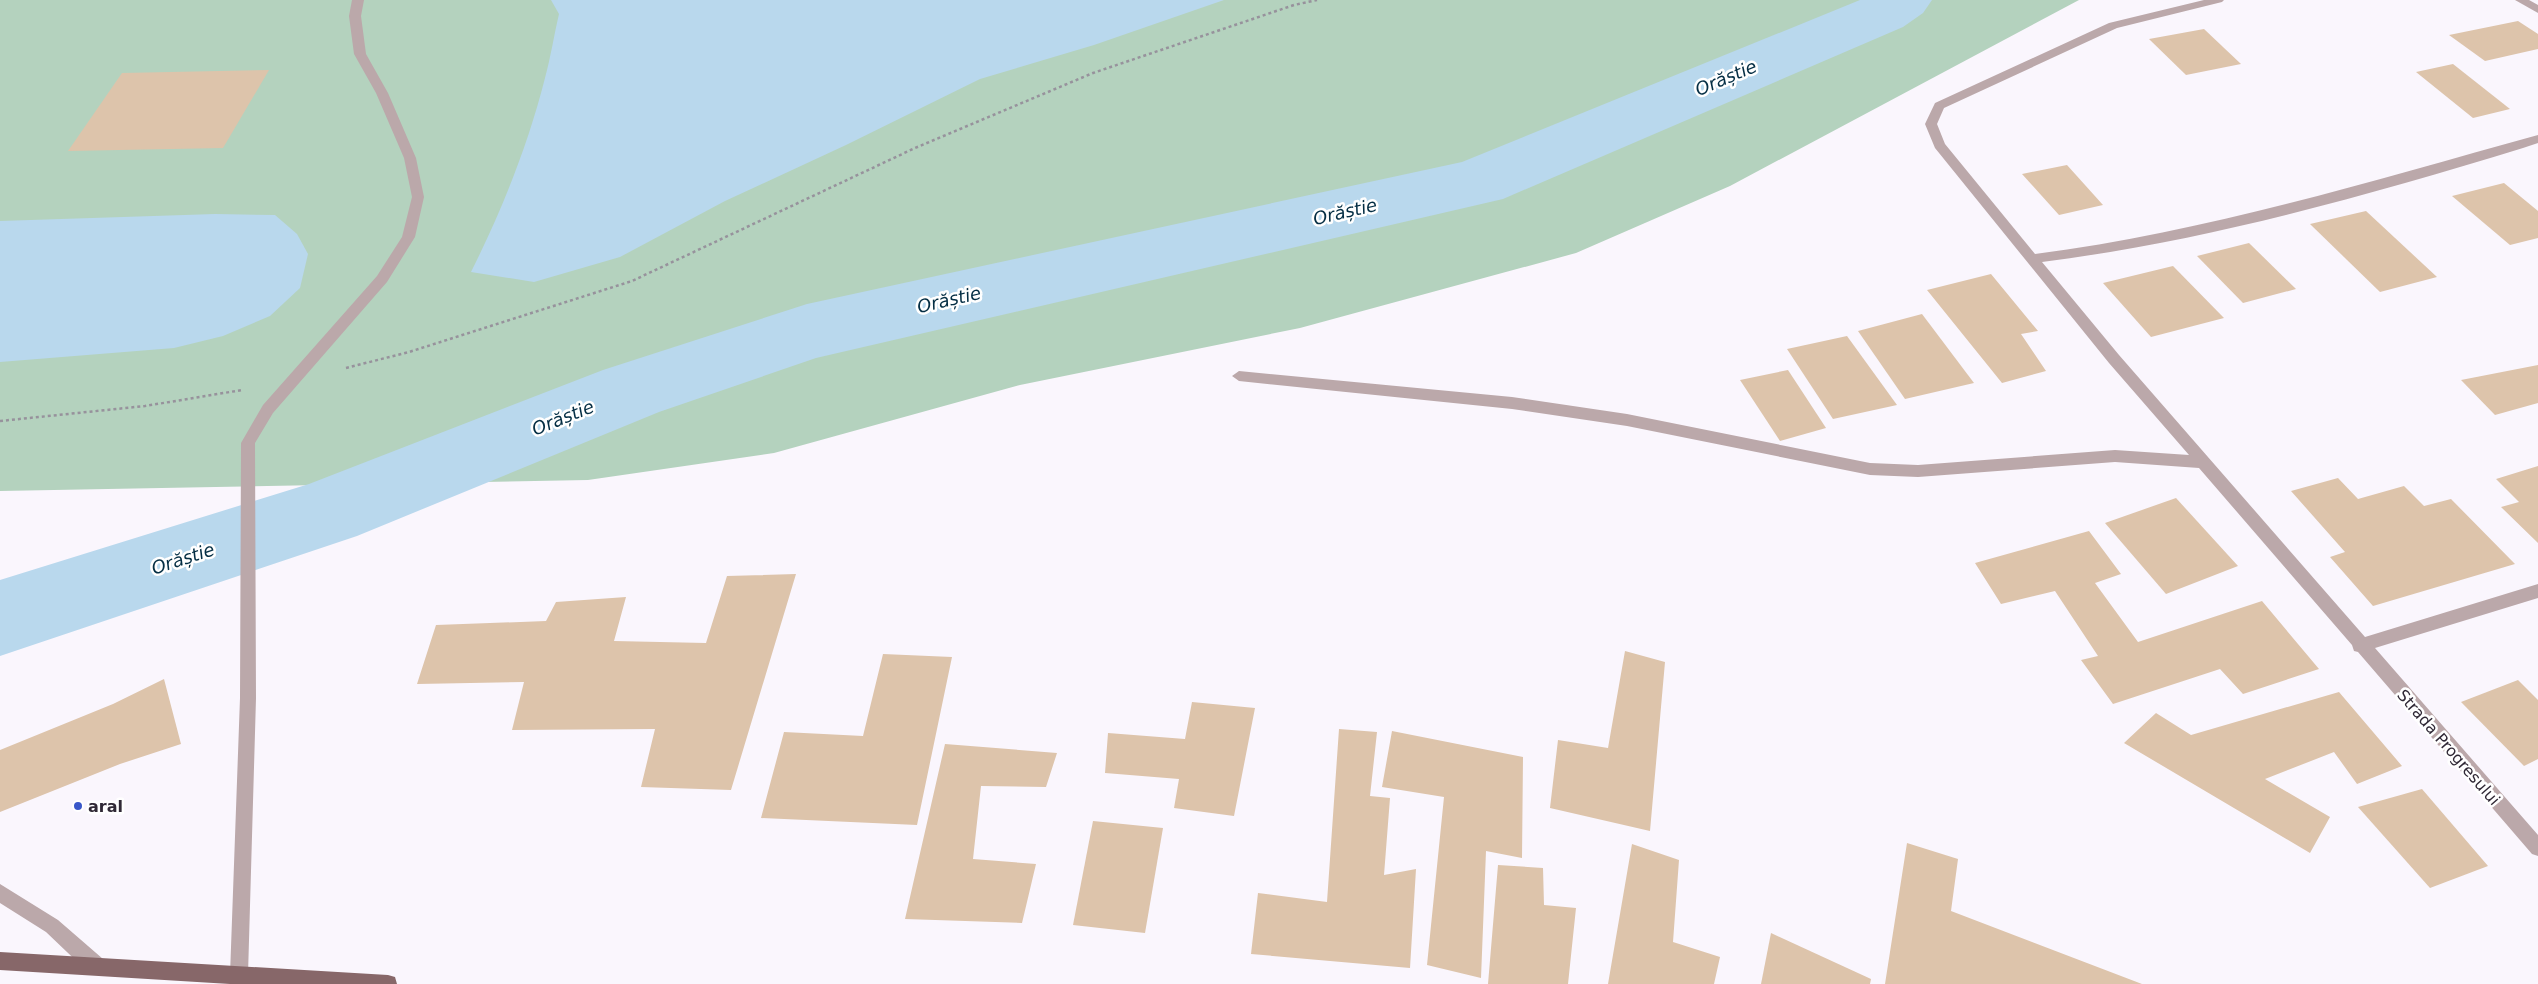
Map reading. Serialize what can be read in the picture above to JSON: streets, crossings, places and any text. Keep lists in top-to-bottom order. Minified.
{"streets":{"street":["Strada Progresului"]},"water":["Orăștie"],"places":["aral"]}
